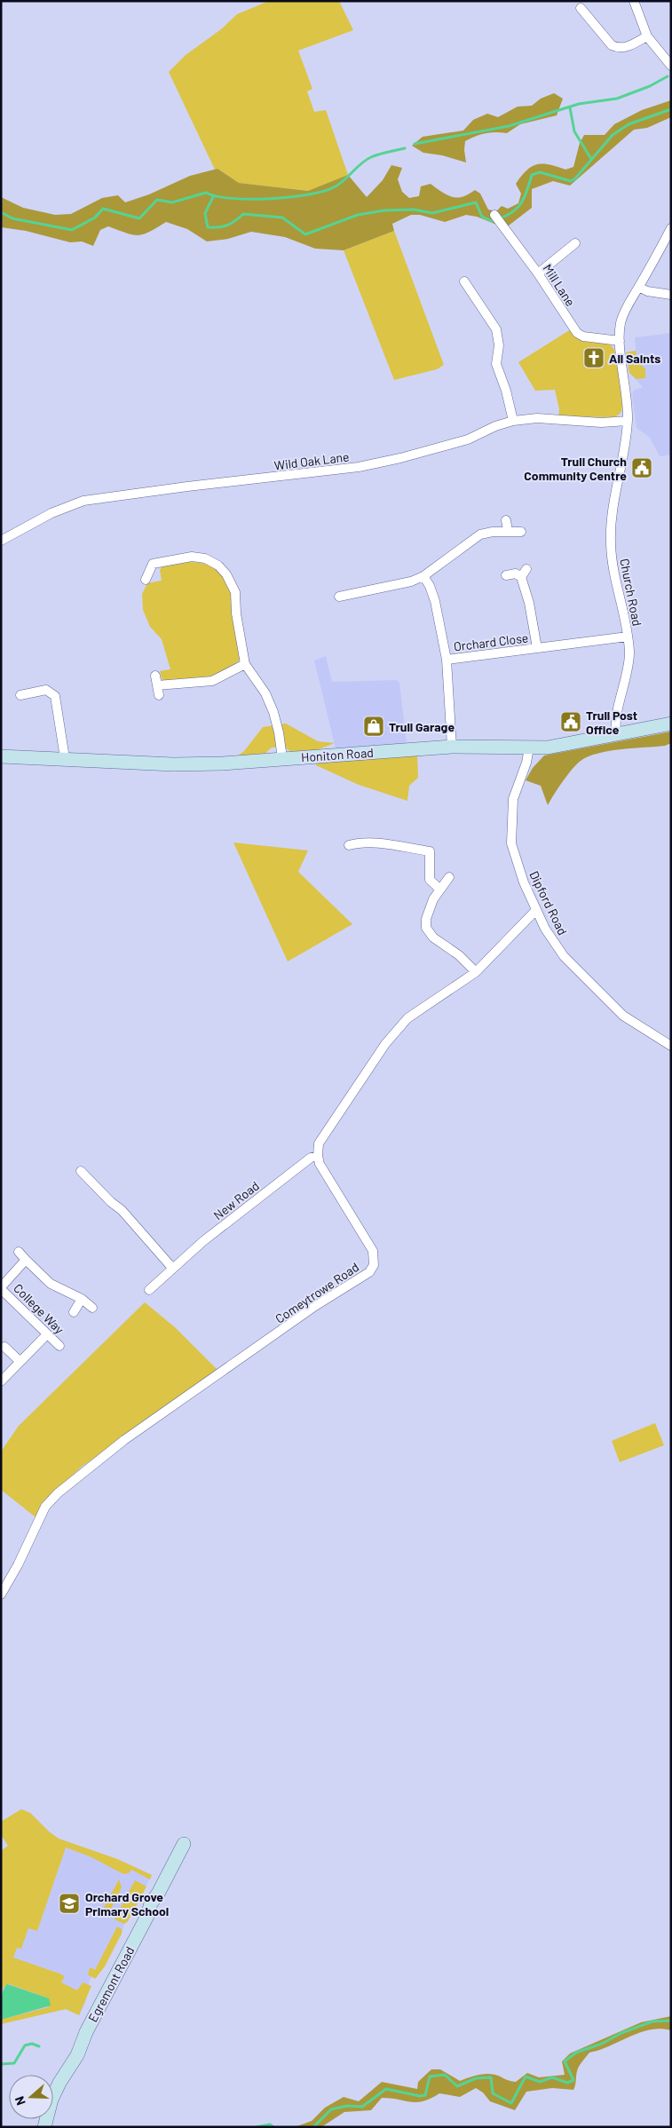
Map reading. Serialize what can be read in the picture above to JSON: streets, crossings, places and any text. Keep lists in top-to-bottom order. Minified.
{"streets":{"street":["Mill Lane","Wild Oak Lane","Church Road","Orchard Close","Honiton Road","Dipford Road","New Road","Comeytrowe Road","College Way","Egremont Road"]},"crossings":[["Mill Lane","Church Road"],["Wild Oak Lane","Church Road"],["Church Road","Orchard Close"],["Church Road","Honiton Road"],["Honiton Road","Dipford Road"],["New Road","Comeytrowe Road"]],"places":{"church":["All Saints"],"public building":["Trull Church Community Centre","Trull Post Office"],"shop":["Trull Garage"],"school or university":["Orchard Grove Primary School"]},"north":"left"}
